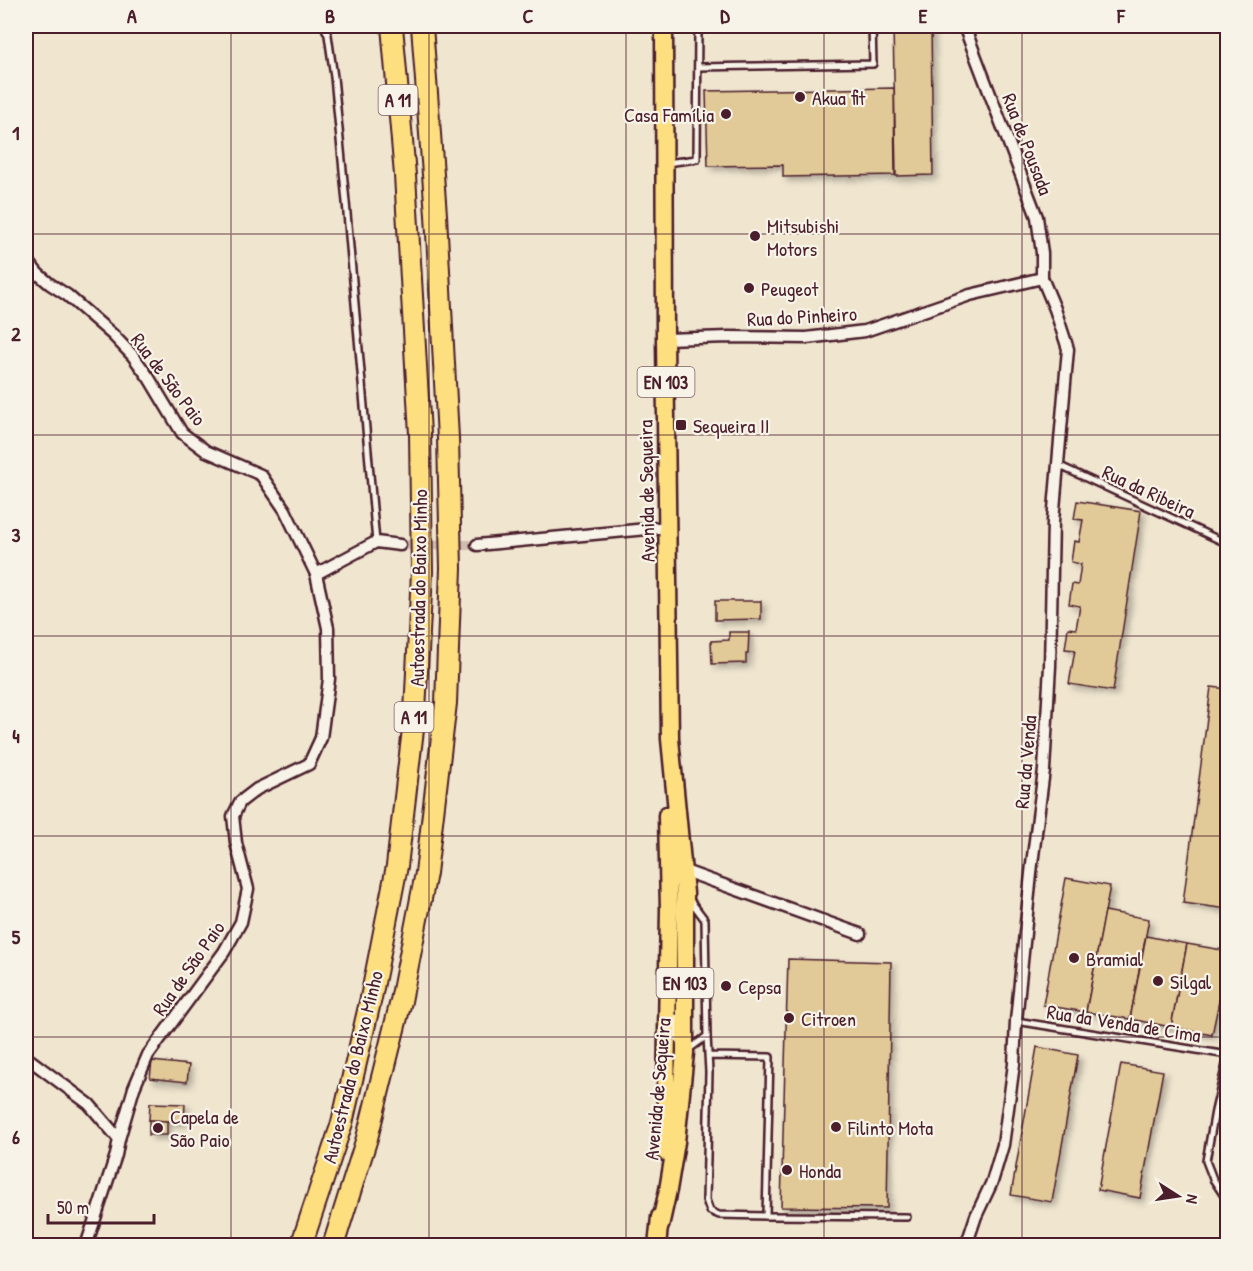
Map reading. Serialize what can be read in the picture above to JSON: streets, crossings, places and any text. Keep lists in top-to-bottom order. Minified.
{"streets":{"highway":["A 11","Autoestrada do Baixo Minho"],"main road":["EN 103","Avenida de Sequeira"],"street":["Rua de Pousada","Rua do Pinheiro","Rua de São Paio","Rua da Venda"],"lane":["Rua da Ribeira","Rua da Venda de Cima"]},"crossings":[["Rua de Pousada","Rua do Pinheiro"],["Rua de Pousada","Rua da Venda"],["Rua do Pinheiro","Avenida de Sequeira"],["Rua do Pinheiro","Rua da Venda"],["Rua da Ribeira","Rua da Venda"],["Rua da Venda","Rua da Venda de Cima"]],"places":{"other":["Akua fit","Casa Família","Mitsubishi Motors","Peugeot","Bramial","Silgal","Cepsa","Citroen","Filinto Mota","Capela de São Paio","Honda"],"transit":["Sequeira II"]},"scale_bar":"50 m","north":"right","grid":{"columns":["A","B","C","D","E","F"],"rows":["1","2","3","4","5","6"]}}
